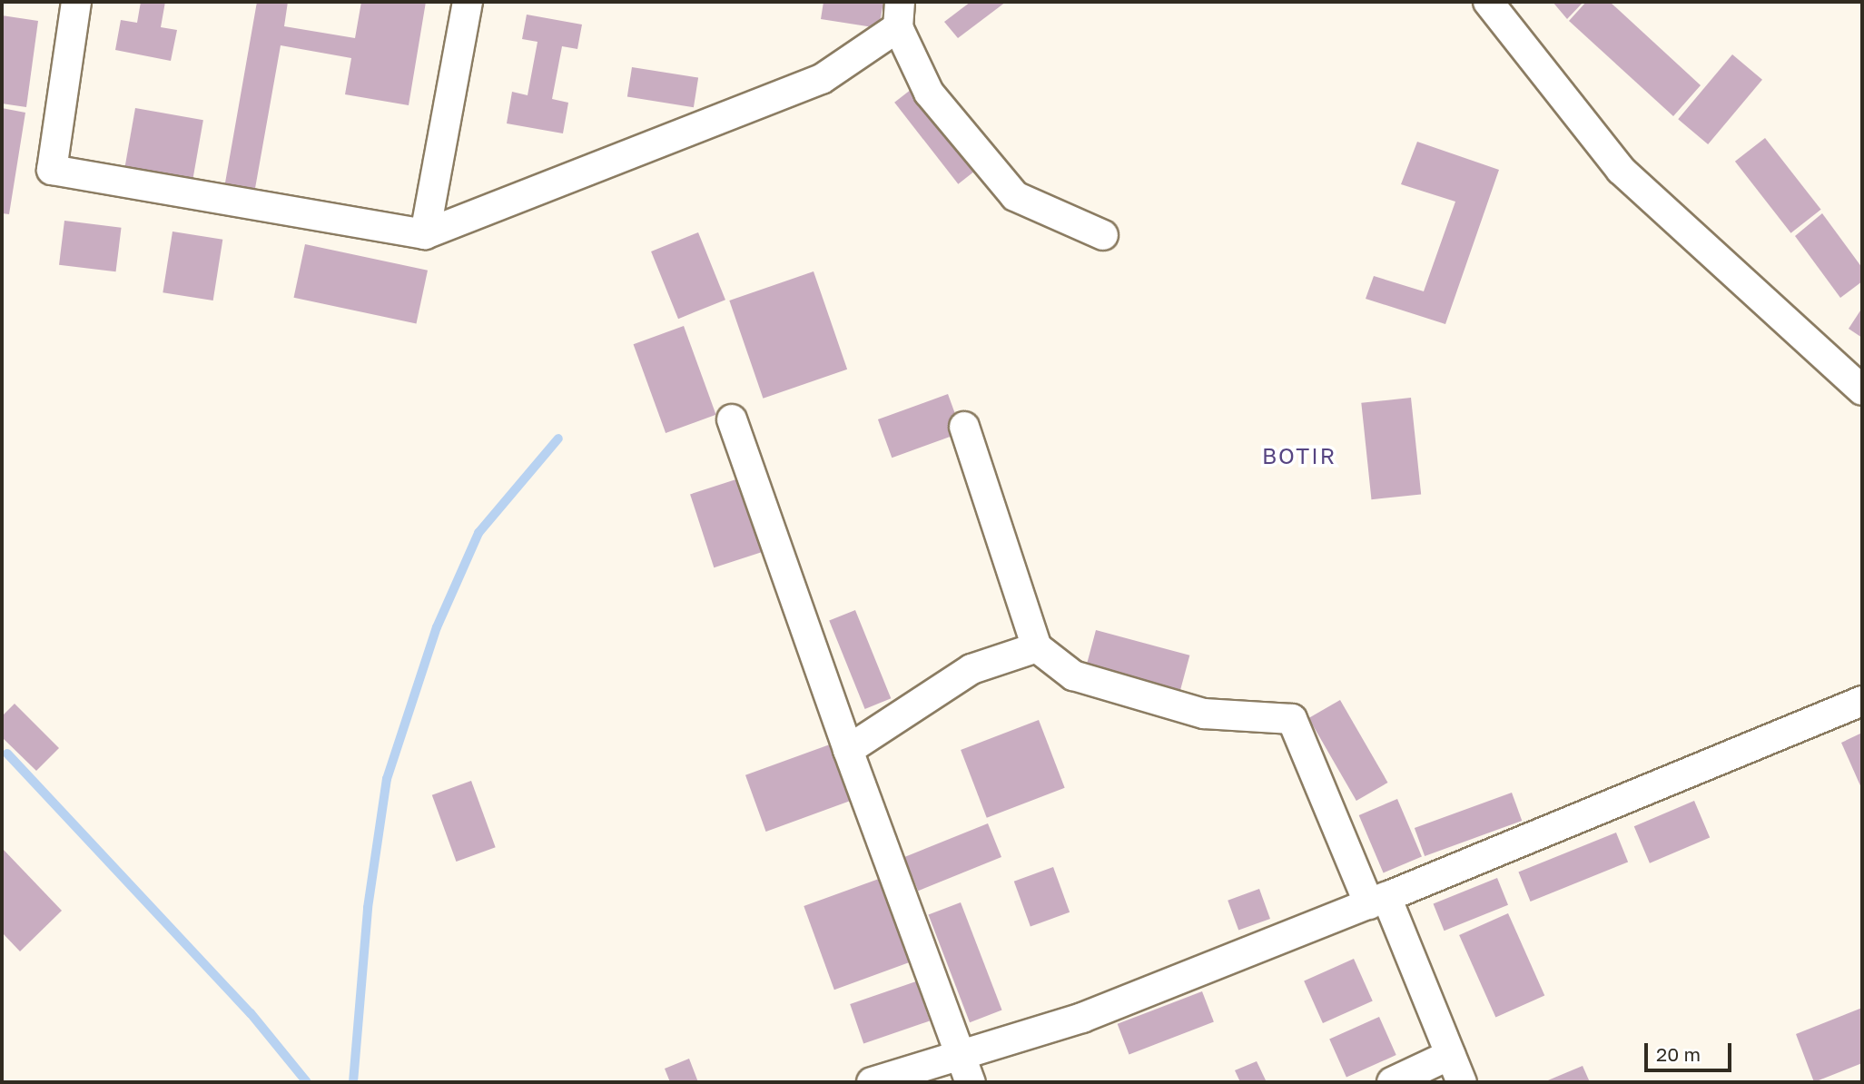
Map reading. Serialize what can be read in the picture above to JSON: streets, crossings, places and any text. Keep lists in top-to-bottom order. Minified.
{"districts":["BOTIR"],"scale_bar":"20 m"}
